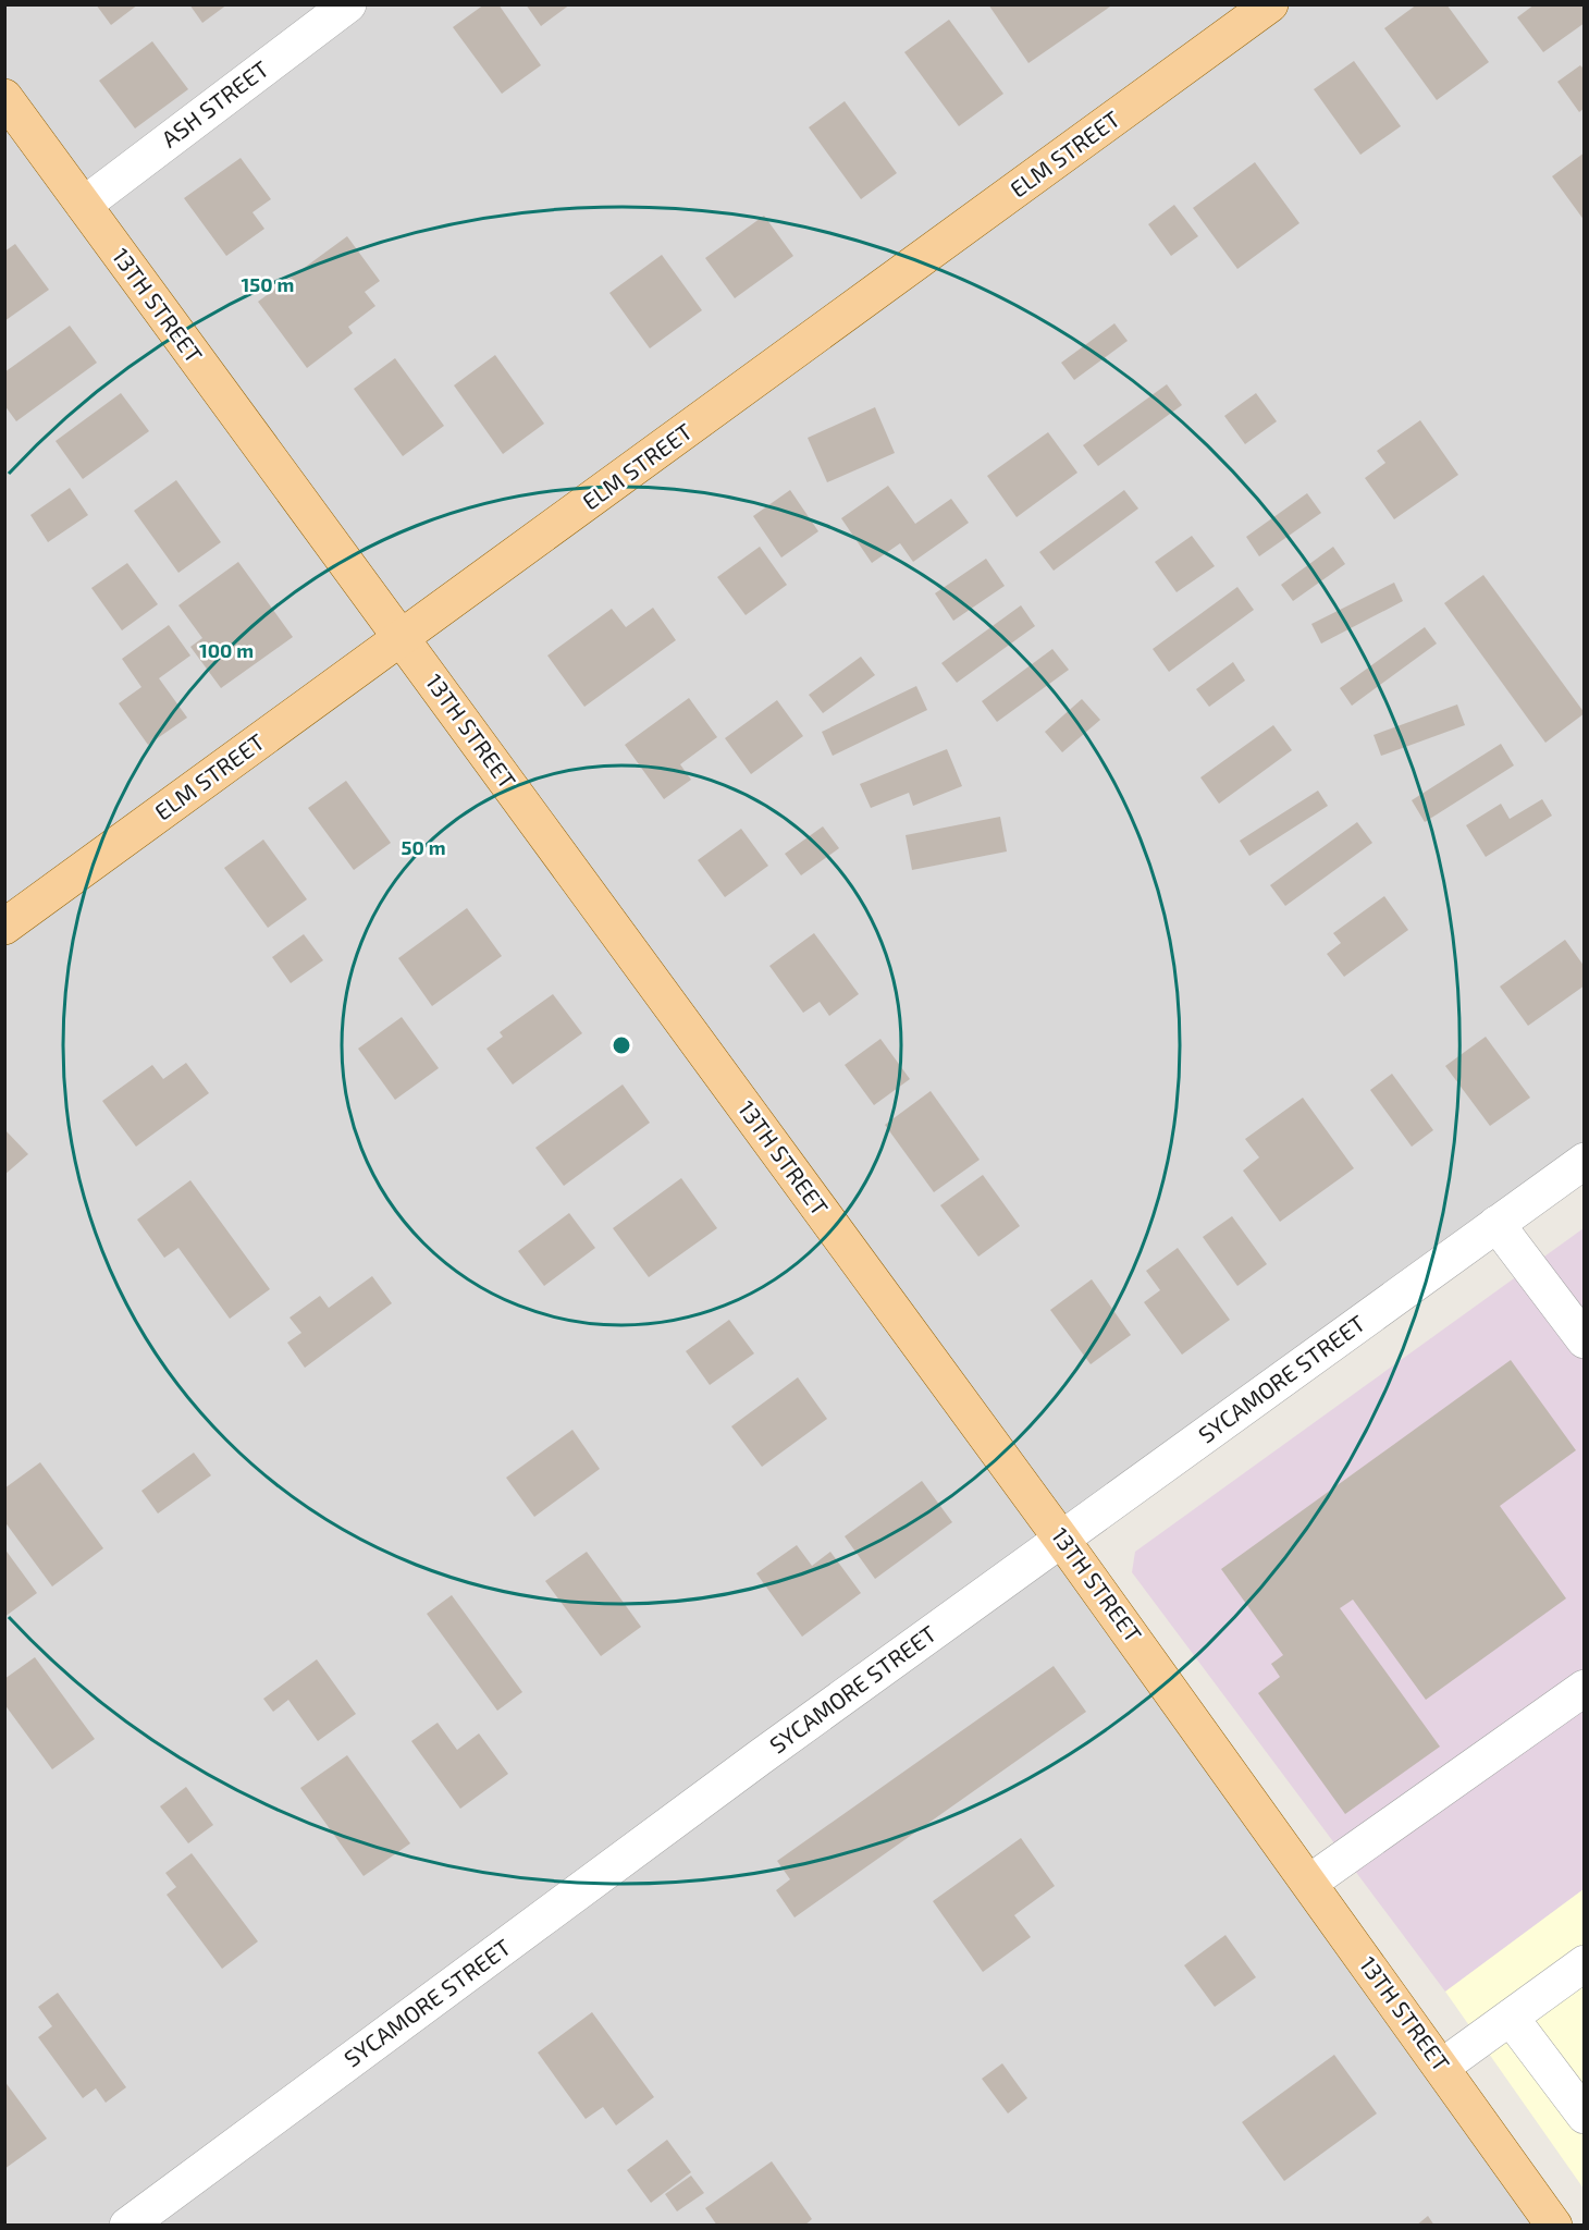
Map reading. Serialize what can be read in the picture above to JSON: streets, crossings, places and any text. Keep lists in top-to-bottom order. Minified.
{"streets":{"main road":["ELM STREET","13TH STREET"],"street":["ASH STREET","SYCAMORE STREET"]},"crossings":[["ASH STREET","13TH STREET"],["ELM STREET","13TH STREET"],["13TH STREET","SYCAMORE STREET"]],"rings":["150 m","100 m","50 m"]}
